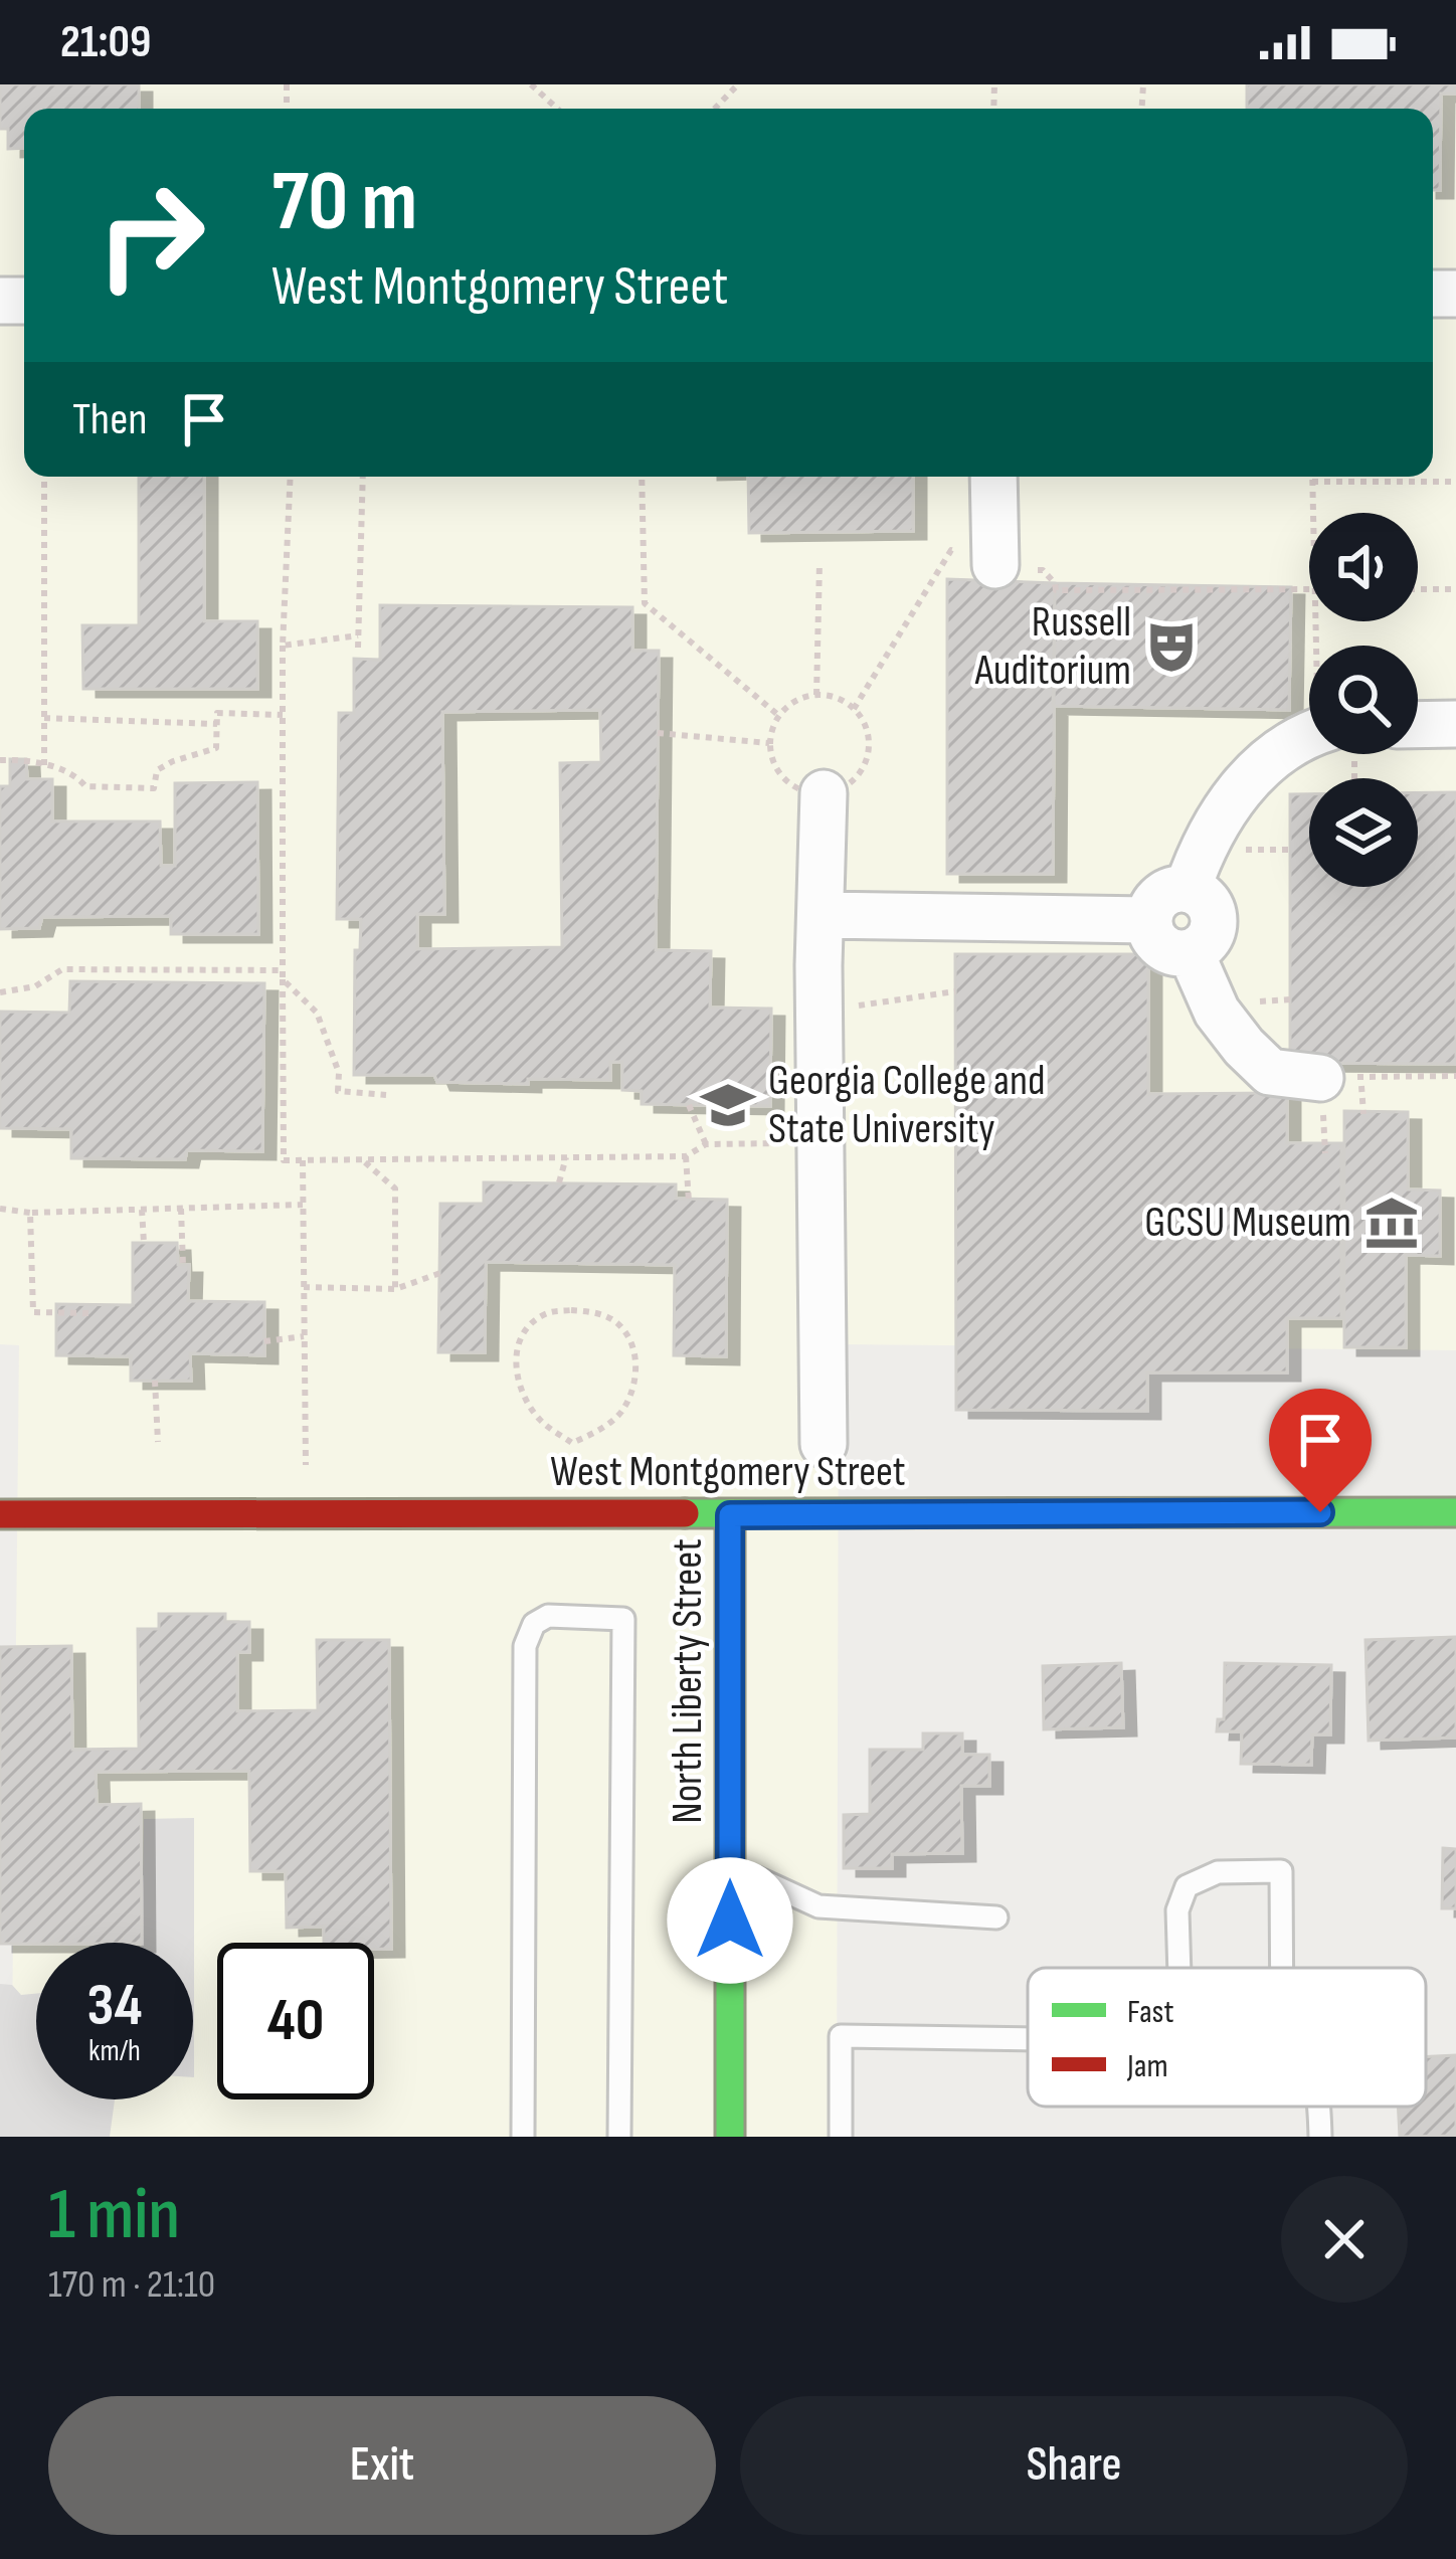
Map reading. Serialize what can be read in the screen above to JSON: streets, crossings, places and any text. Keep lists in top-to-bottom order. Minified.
{"streets":{"main road":["West Montgomery Street","North Liberty Street"]},"crossings":[["West Montgomery Street","North Liberty Street"]],"places":{"theatre":["Russell Auditorium"],"school or university":["Georgia College and State University"],"museum":["GCSU Museum"]},"legend":["Fast","Jam"],"page":{"status":"21:09","turn":["70 m","West Montgomery Street"],"then":"Then","speed":"34 km/h","limit":"40","heading":["1 min","170 m · 21:10"],"buttons":["Exit","Share"]}}
